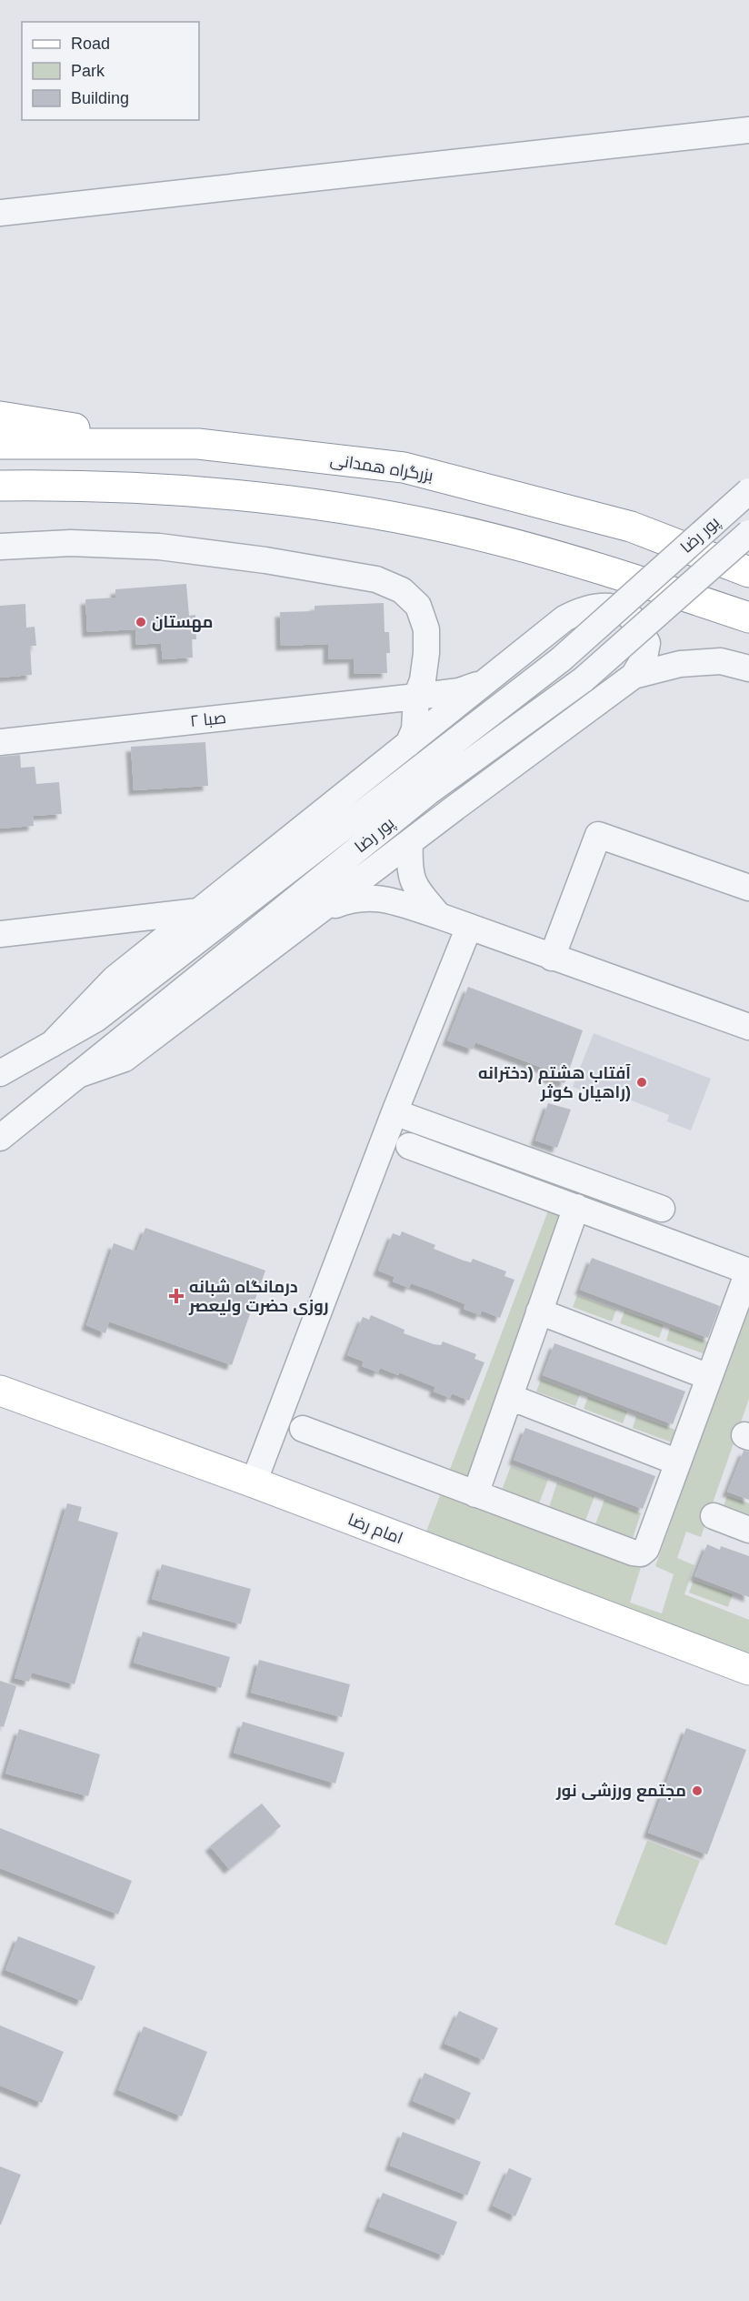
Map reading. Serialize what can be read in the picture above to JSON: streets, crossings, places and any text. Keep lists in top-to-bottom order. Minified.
{"streets":{"main road":["بزرگراه همدانی","امام رضا"],"street":["پور رضا","صبا ۲"]},"places":{"other":["مهستان","آفتاب هشتم (دخترانه راهیان کوثر)","مجتمع ورزشی نور"],"health":["درمانگاه شبانه روزی حضرت ولیعصر"]},"legend":["Road","Park","Building"]}
